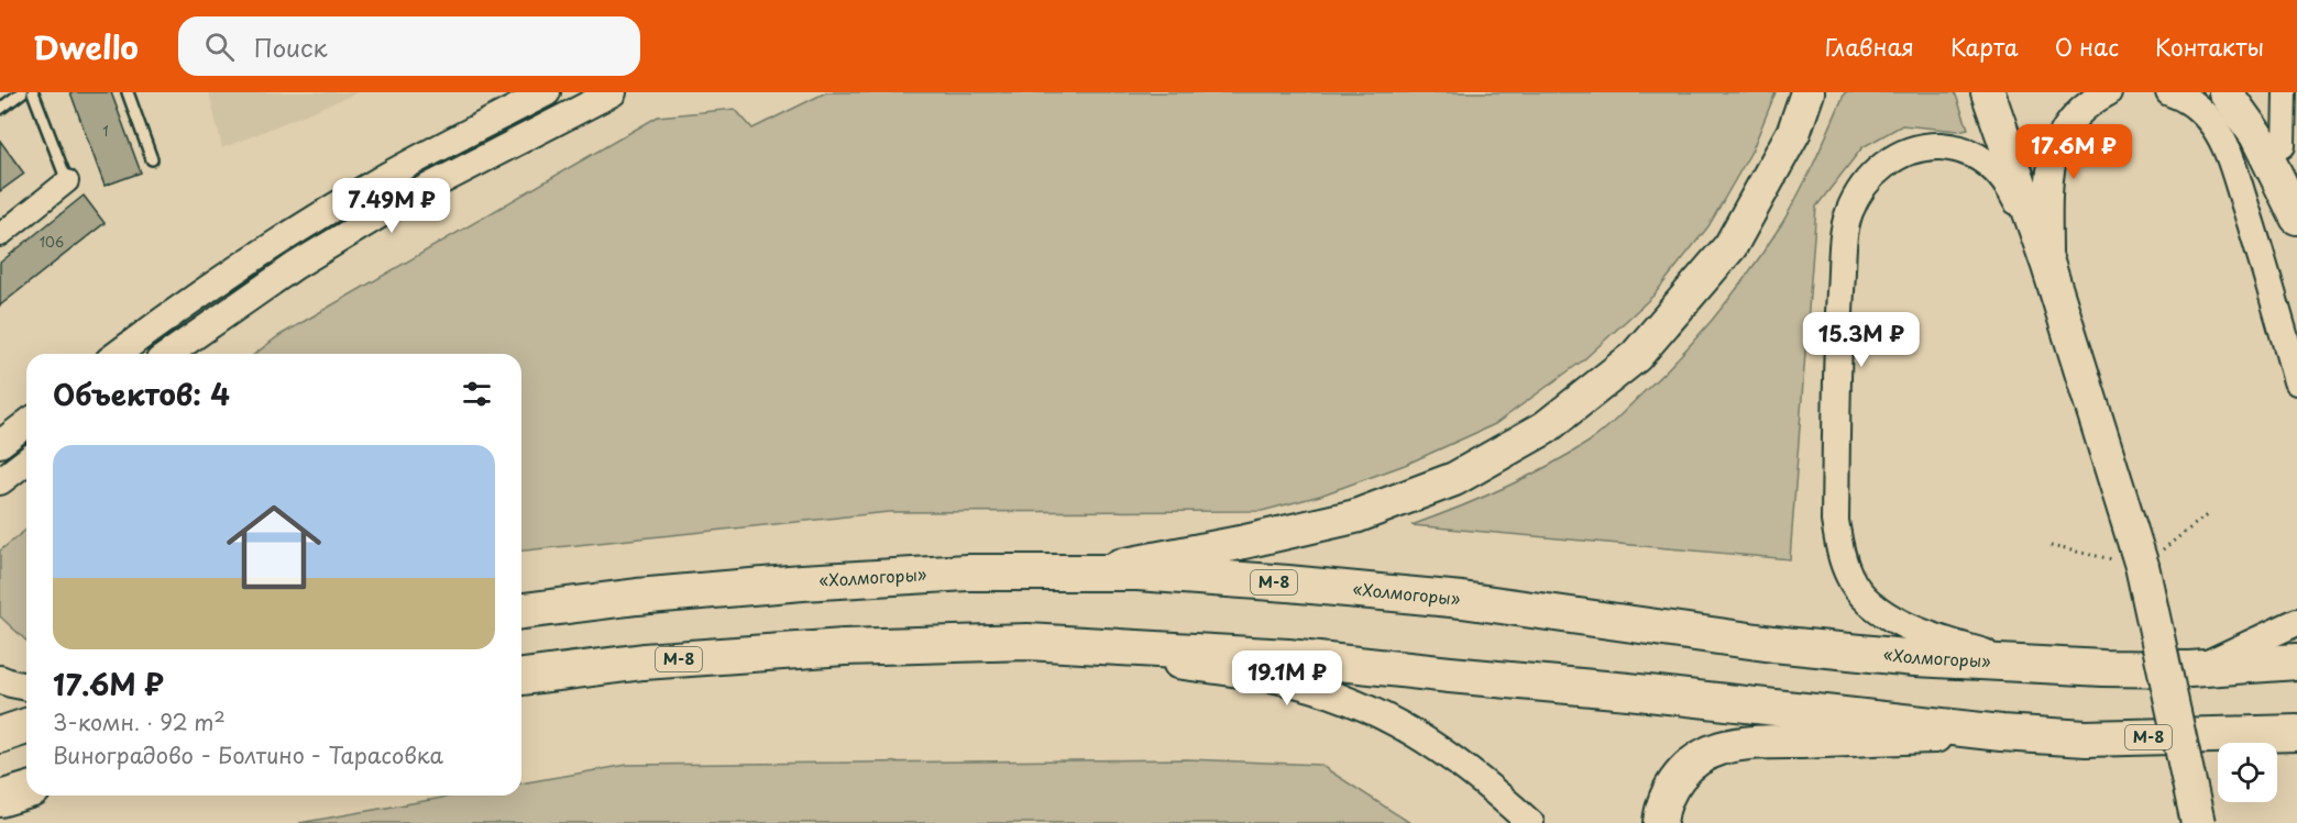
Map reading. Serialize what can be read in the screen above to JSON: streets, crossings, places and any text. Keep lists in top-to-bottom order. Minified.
{"streets":{"highway":["«Холмогоры»","М-8"]},"house_numbers":["1","106"],"page":{"header":"Dwello","search":"Поиск","nav":["Главная","Карта","О нас","Контакты"],"price":["17.6M ₽","7.49M ₽","15.3M ₽","19.1M ₽"],"heading":"Объектов: 4","list":[{"name":"17.6M ₽","note":"3-комн. · 92 m² · Виноградово - Болтино - Тарасовка"}]}}
